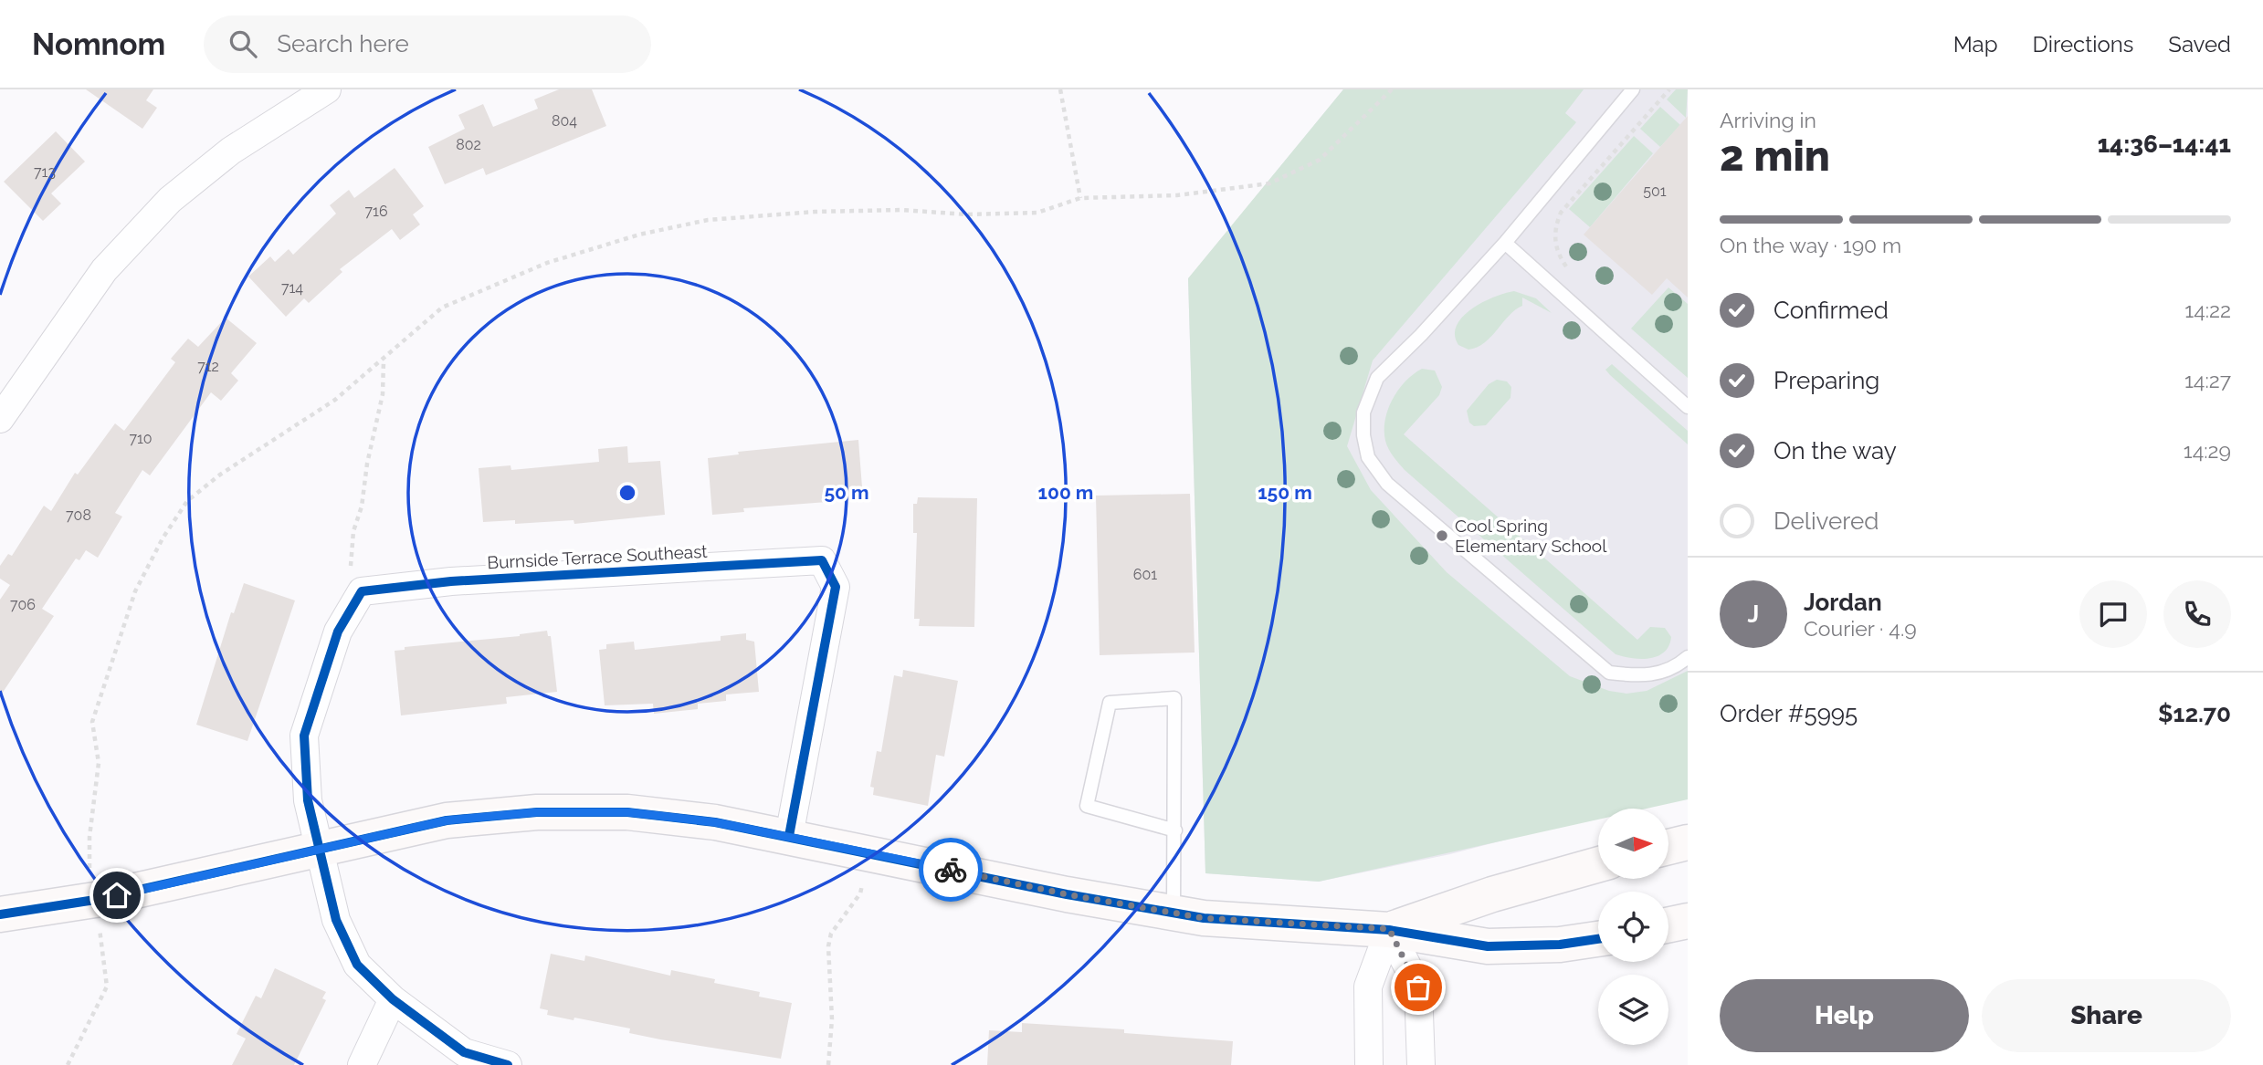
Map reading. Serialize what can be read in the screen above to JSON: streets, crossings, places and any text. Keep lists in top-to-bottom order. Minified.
{"streets":{"street":["Burnside Terrace Southeast"]},"places":["Cool Spring Elementary School"],"house_numbers":["804","802","713","501","716","714","712","710","708","601","706"],"north":"right","page":{"header":"Nomnom","search":"Search here","nav":["Map","Directions","Saved"],"heading":["2 min","Arriving in","14:36–14:41"],"panel":["Jordan","Courier · 4.9","Order #5995","$12.70"],"bar":"On the way · 190 m","list":[["Confirmed","14:22"],["Preparing","14:27"],["On the way","14:29"],"Delivered"],"round":"J","buttons":["Help","Share"]},"rings":["50 m","100 m","150 m"]}
